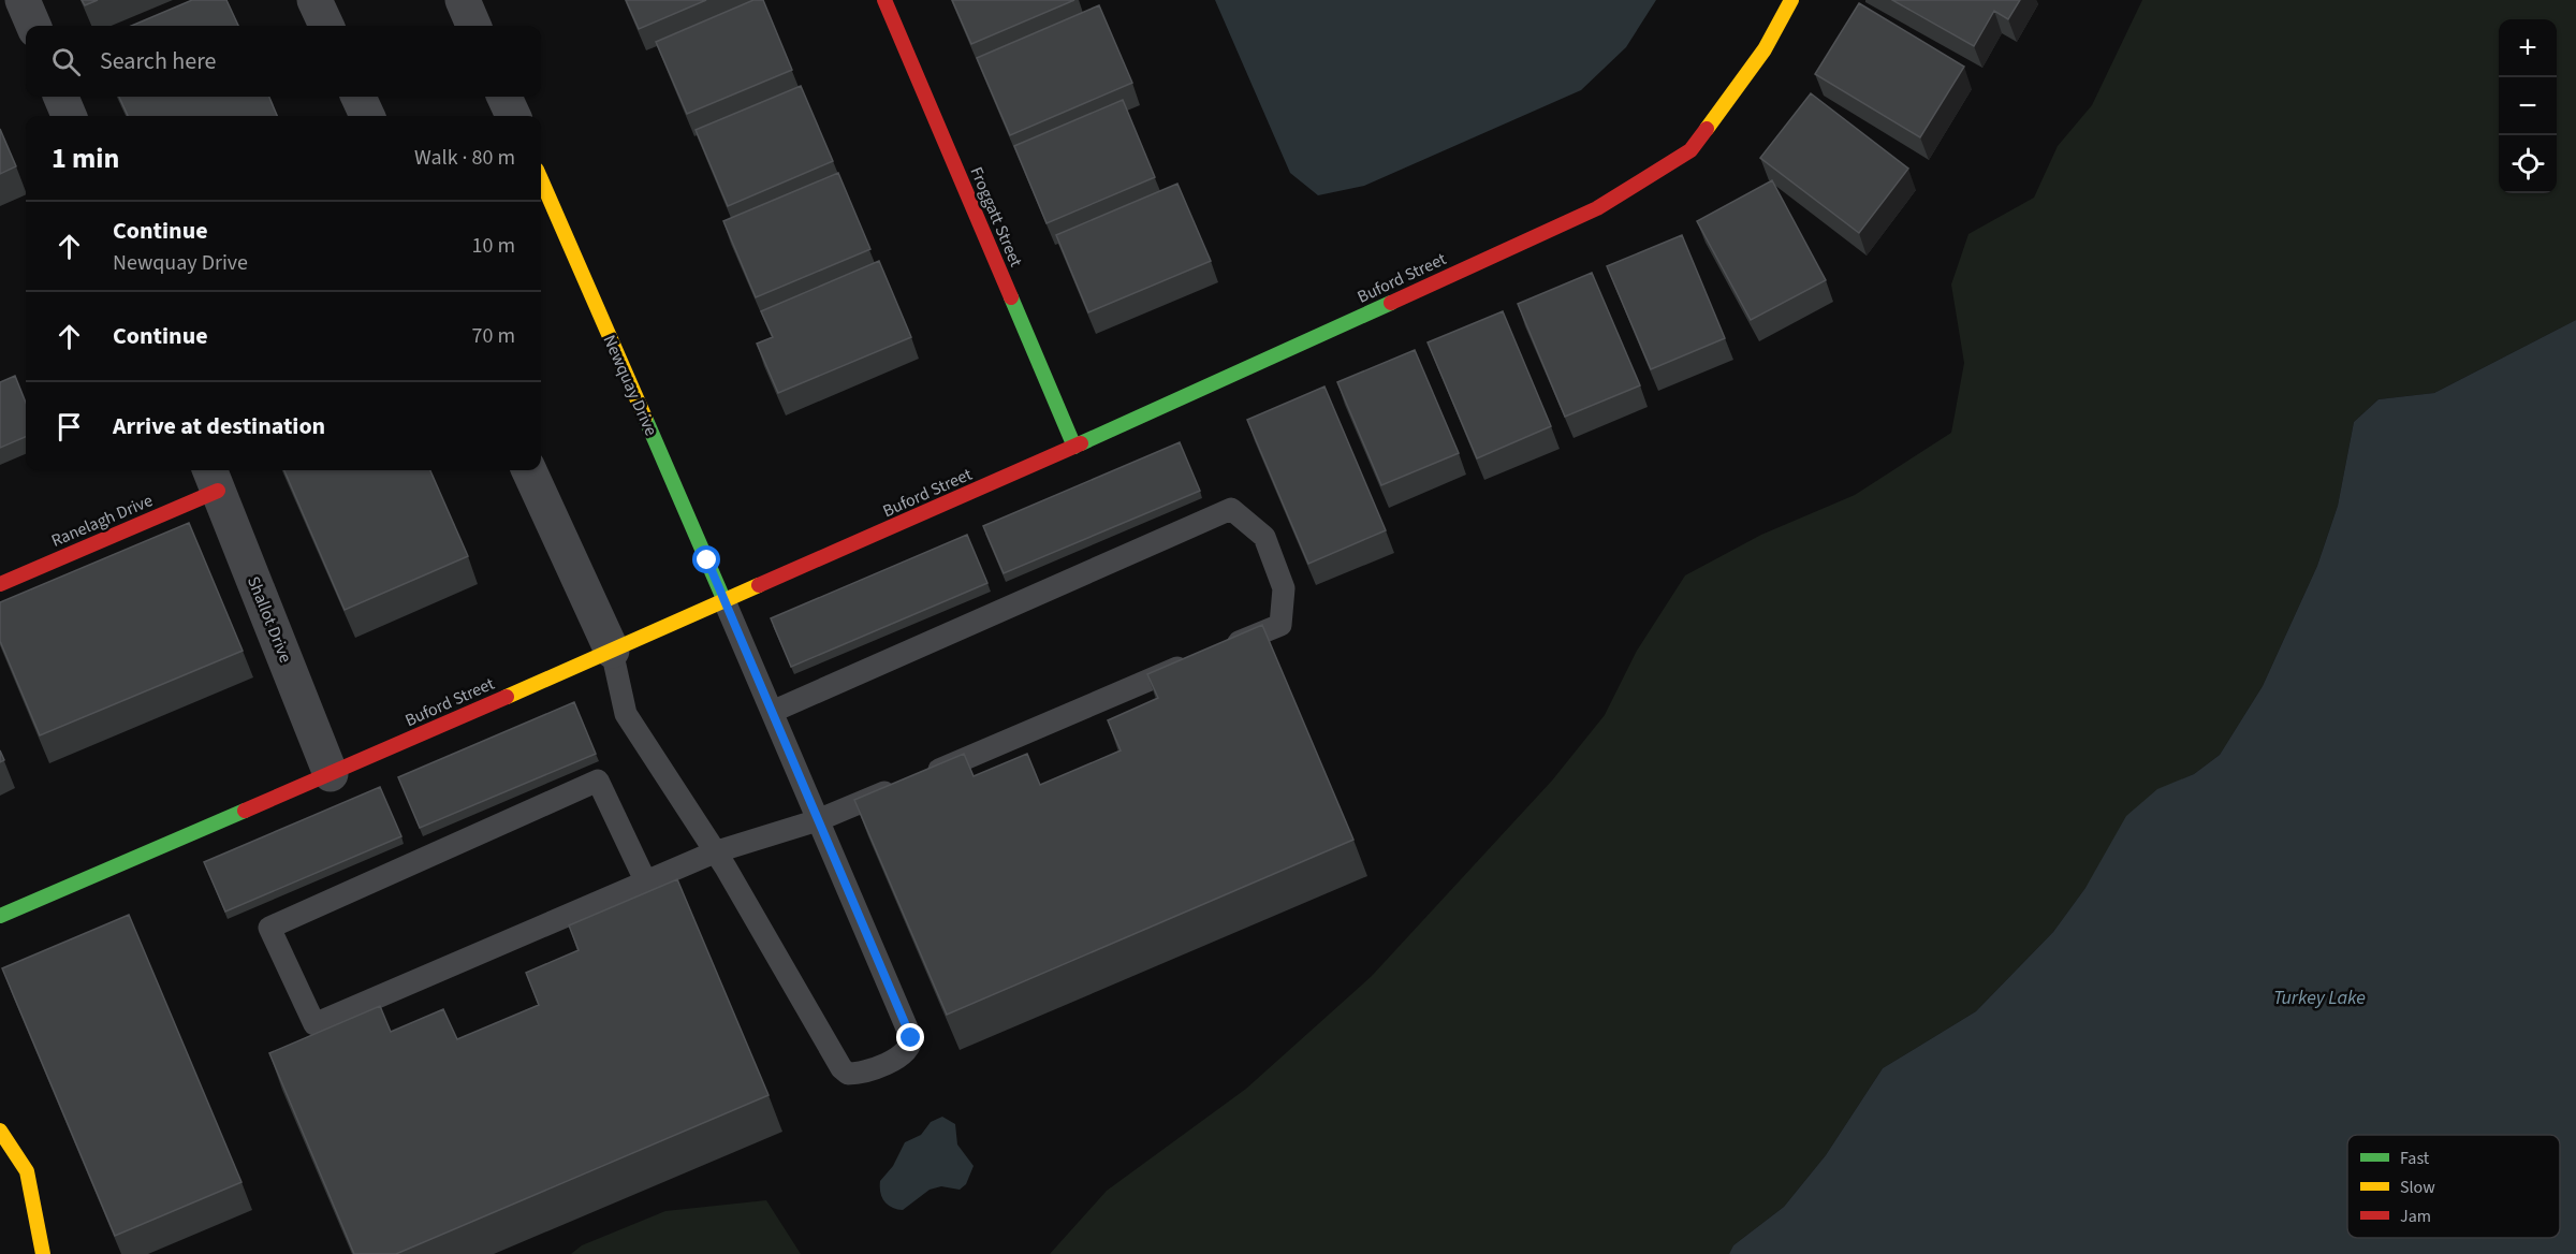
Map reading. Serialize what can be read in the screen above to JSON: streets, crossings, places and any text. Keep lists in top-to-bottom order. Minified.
{"streets":{"street":["Froggatt Street","Buford Street","Newquay Drive","Ranelagh Drive","Shallot Drive"]},"crossings":[["Froggatt Street","Buford Street"],["Buford Street","Newquay Drive"],["Buford Street","Shallot Drive"],["Ranelagh Drive","Shallot Drive"]],"water":["Turkey Lake"],"legend":["Fast","Slow","Jam"],"page":{"map_buttons":["+","−"],"search":"Search here","heading":["1 min","Walk · 80 m"],"list":[["Continue","Newquay Drive","10 m"],["Continue","70 m"],"Arrive at destination"]}}
